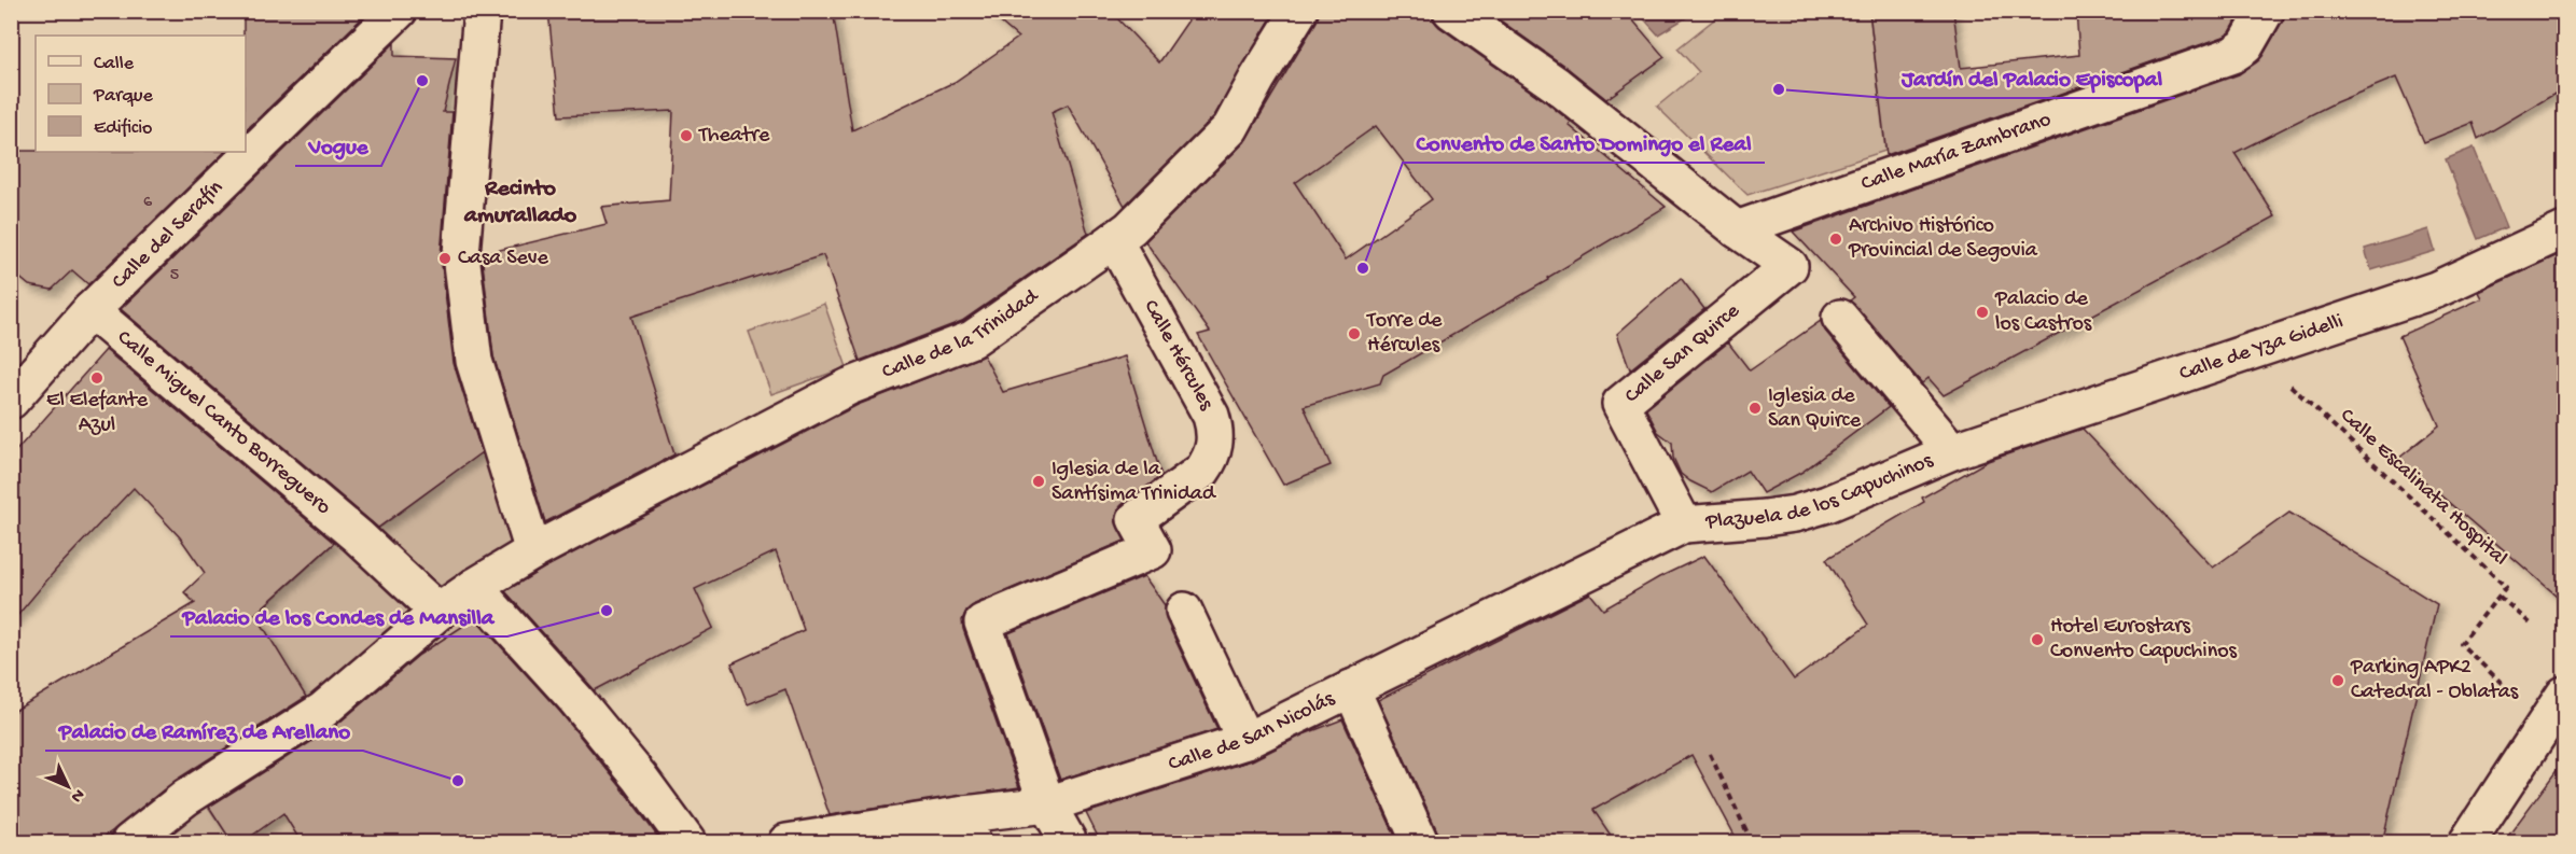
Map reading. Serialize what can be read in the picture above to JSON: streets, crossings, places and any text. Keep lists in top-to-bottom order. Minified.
{"streets":{"street":["Calle María Zambrano","Calle del Serafín","Calle de la Trinidad","Calle de Yza Gidelli","Calle San Quirce","Calle Hércules","Calle Miguel Canto Borreguero","Plazuela de los Capuchinos","Calle de San Nicolás"],"path":["Calle Escalinata Hospital"]},"crossings":[["Calle María Zambrano","Calle San Quirce"],["Calle del Serafín","Calle Miguel Canto Borreguero"],["Calle de la Trinidad","Calle Hércules"],["Calle de la Trinidad","Calle Miguel Canto Borreguero"],["Calle de Yza Gidelli","Calle Escalinata Hospital"],["Calle de Yza Gidelli","Plazuela de los Capuchinos"],["Calle San Quirce","Plazuela de los Capuchinos"],["Calle San Quirce","Calle de San Nicolás"],["Calle Hércules","Calle de San Nicolás"],["Plazuela de los Capuchinos","Calle de San Nicolás"]],"districts":["Recinto amurallado"],"places":["Vogue","Jardín del Palacio Episcopal","Theatre","Archivo Histórico Provincial de Segovia","Casa Seve","Convento de Santo Domingo el Real","Palacio de los Castros","Torre de Hércules","El Elefante Azul","Iglesia de San Quirce","Iglesia de la Santísima Trinidad","Palacio de los Condes de Mansilla","Hotel Eurostars Convento Capuchinos","Parking APK2 Catedral - Oblatas","Palacio de Ramírez de Arellano"],"house_numbers":["6","5"],"legend":["Calle","Parque","Edificio"],"north":"bottom right"}
